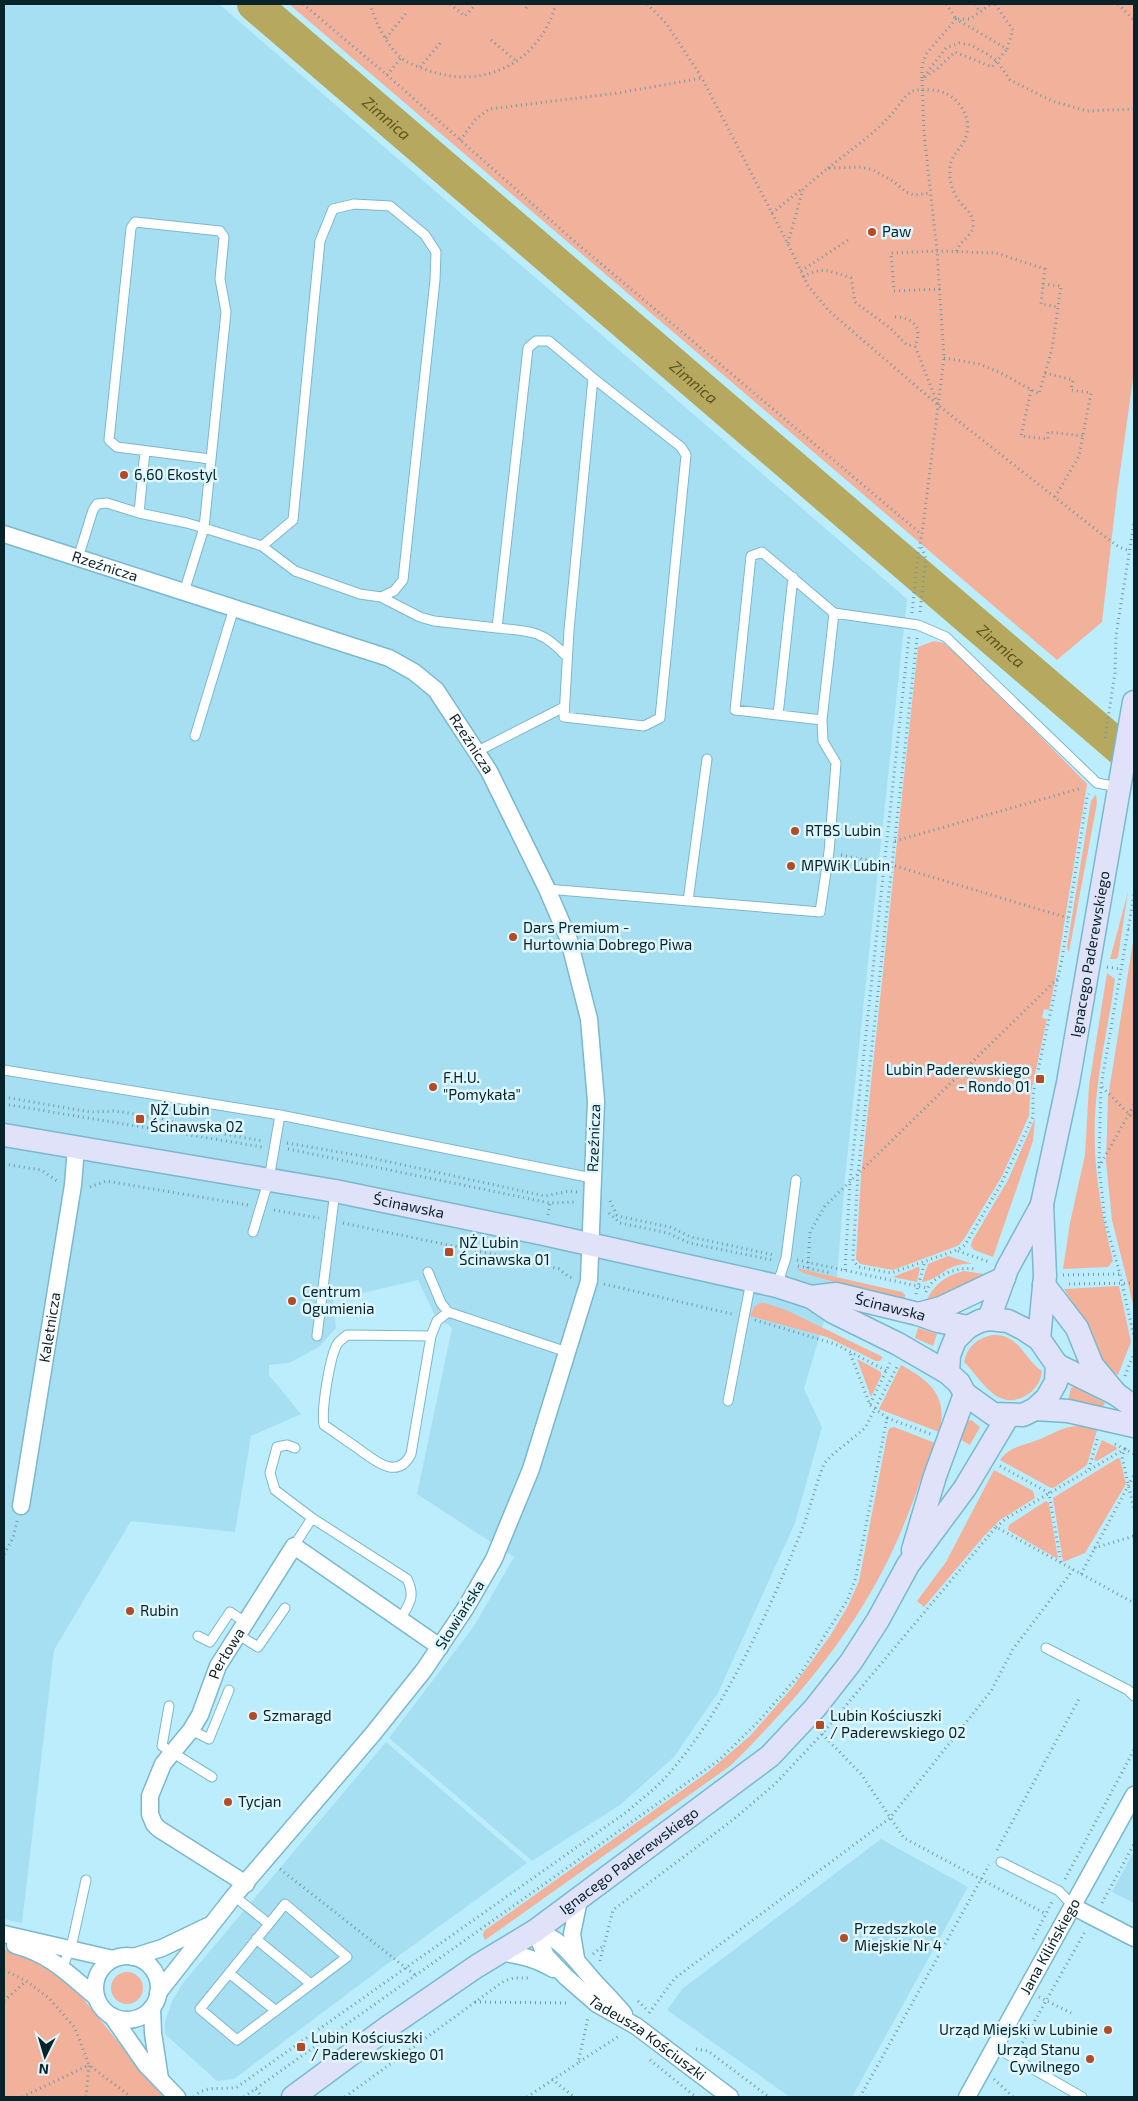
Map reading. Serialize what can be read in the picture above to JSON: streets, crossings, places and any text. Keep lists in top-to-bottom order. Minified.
{"streets":{"street":["Rzeźnicza","Ignacego Paderewskiego","Ścinawska","Kaletnicza","Słowiańska","Perłowa","Jana Kilińskiego","Tadeusza Kościuszki"]},"crossings":[["Rzeźnicza","Ścinawska"],["Rzeźnicza","Słowiańska"],["Ignacego Paderewskiego","Ścinawska"],["Ignacego Paderewskiego","Tadeusza Kościuszki"],["Ścinawska","Kaletnicza"],["Ścinawska","Słowiańska"],["Słowiańska","Perłowa"]],"water":["Zimnica"],"places":{"other":["Paw","6,60 Ekostyl","RTBS Lubin","MPWiK Lubin","Dars Premium - Hurtownia Dobrego Piwa","F.H.U. \"Pomykała\"","Centrum Ogumienia","Rubin","Szmaragd","Tycjan","Przedszkole Miejskie Nr 4","Urząd Miejski w Lubinie","Urząd Stanu Cywilnego"],"transit":["Lubin Paderewskiego - Rondo 01","NŻ Lubin Ścinawska 02","NŻ Lubin Ścinawska 01","Lubin Kościuszki / Paderewskiego 02","Lubin Kościuszki / Paderewskiego 01"]},"north":"bottom"}
